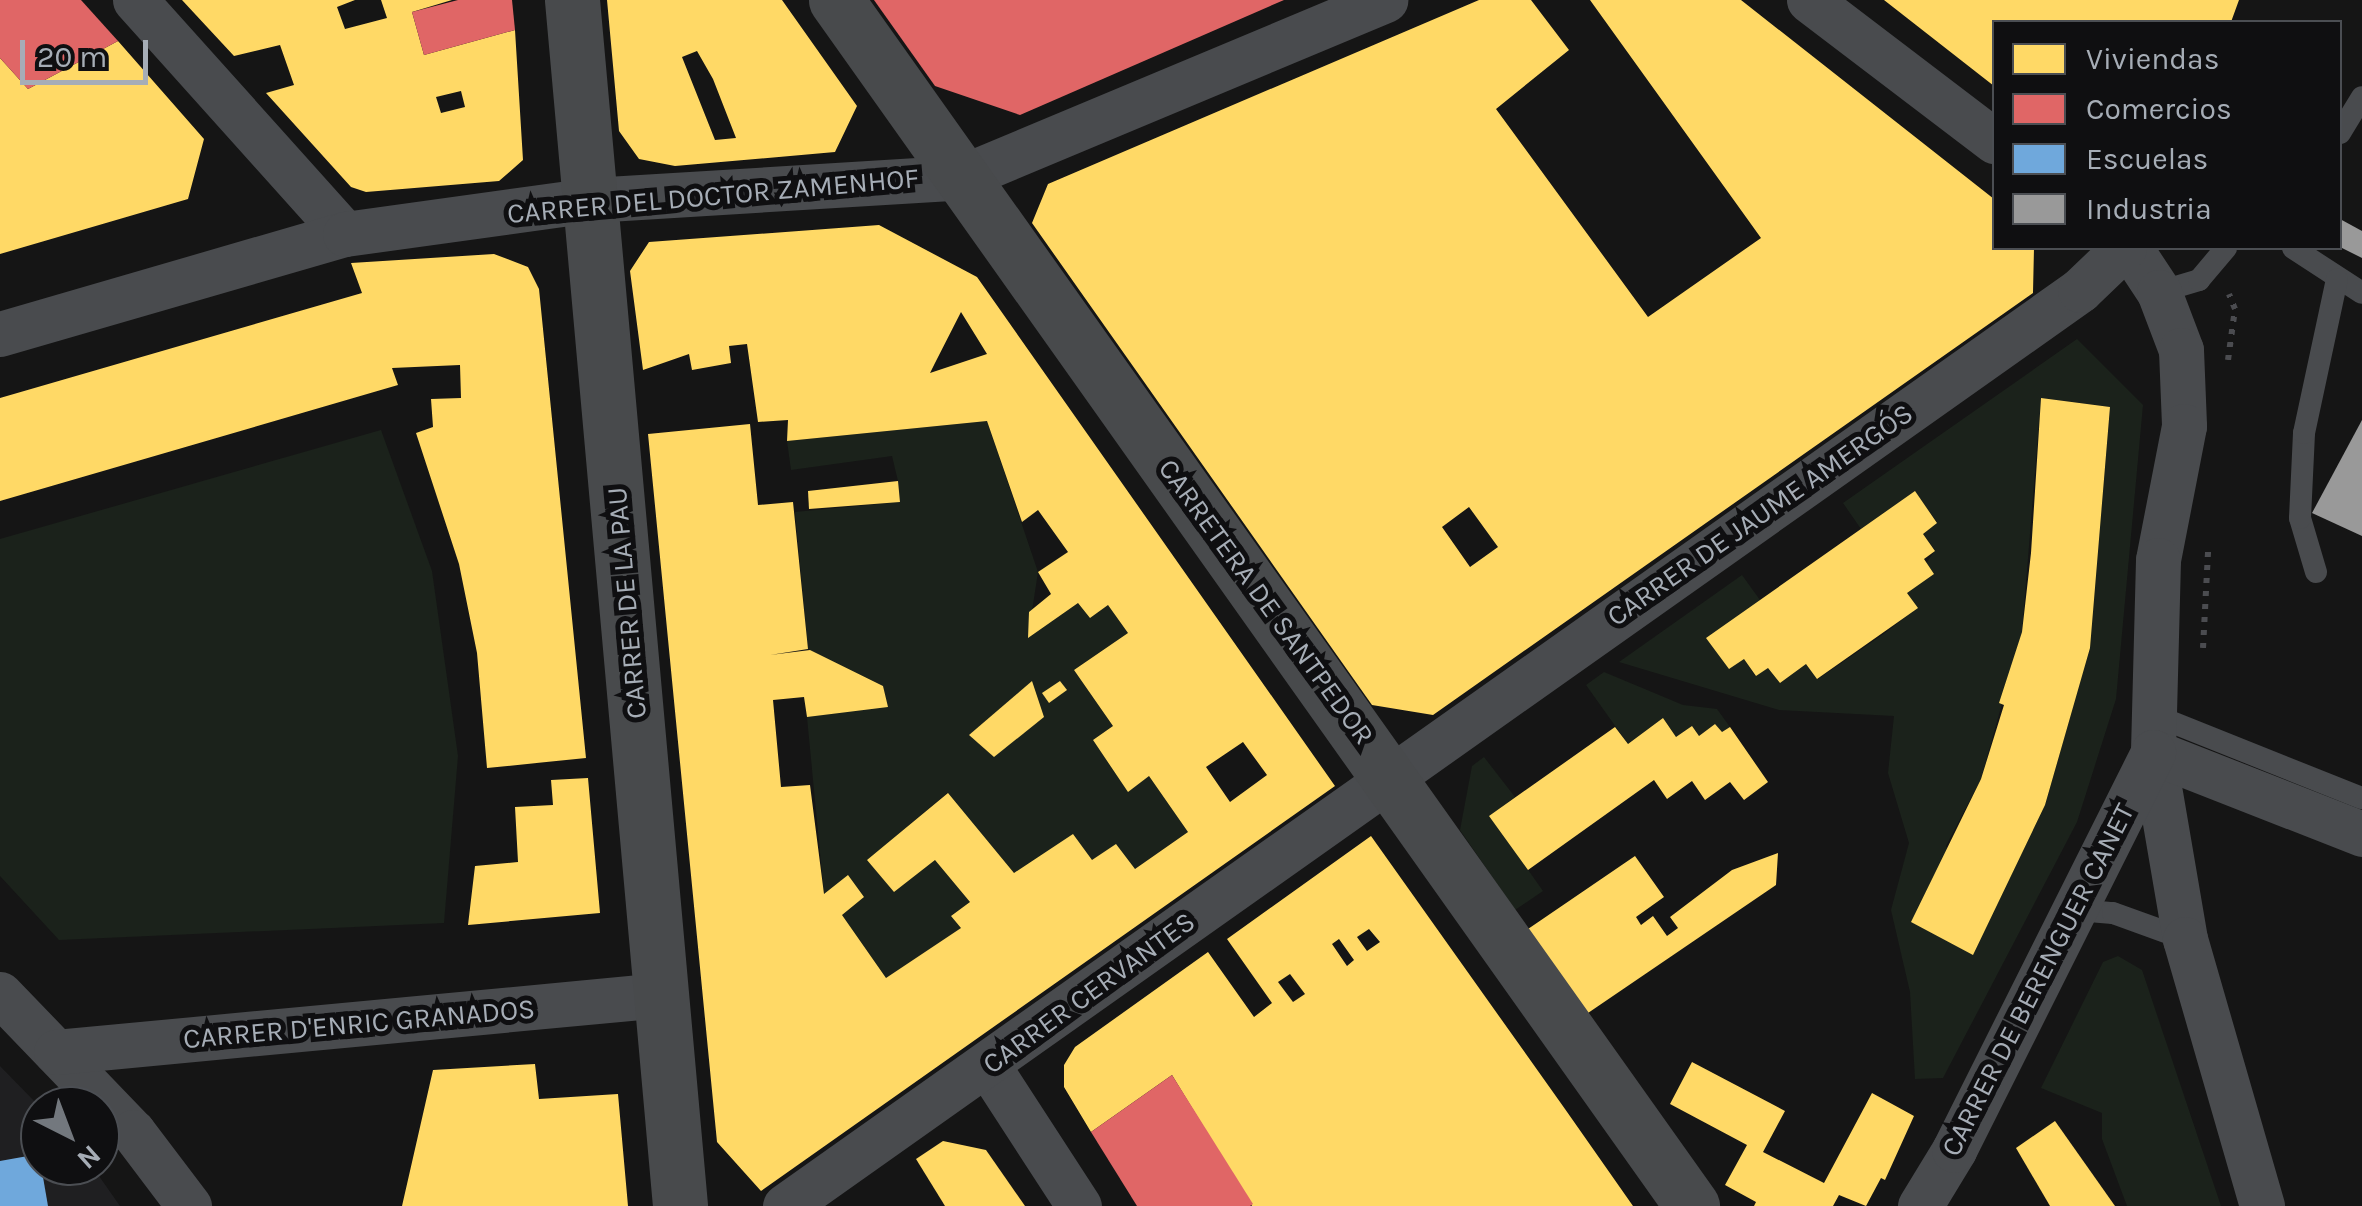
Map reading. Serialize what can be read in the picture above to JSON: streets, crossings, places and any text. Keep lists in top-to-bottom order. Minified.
{"streets":{"street":["CARRER DEL DOCTOR ZAMENHOF","CARRER DE JAUME AMERGÓS","CARRETERA DE SANTPEDOR","CARRER DE LA PAU","CARRER DE BERENGUER CANET","CARRER CERVANTES","CARRER D'ENRIC GRANADOS"]},"crossings":[["CARRER DEL DOCTOR ZAMENHOF","CARRETERA DE SANTPEDOR"],["CARRER DEL DOCTOR ZAMENHOF","CARRER DE LA PAU"],["CARRER DE JAUME AMERGÓS","CARRETERA DE SANTPEDOR"],["CARRER DE JAUME AMERGÓS","CARRER CERVANTES"],["CARRETERA DE SANTPEDOR","CARRER CERVANTES"],["CARRER DE LA PAU","CARRER D'ENRIC GRANADOS"]],"legend":["Viviendas","Comercios","Escuelas","Industria"],"scale_bar":"20 m","north":"bottom right"}
